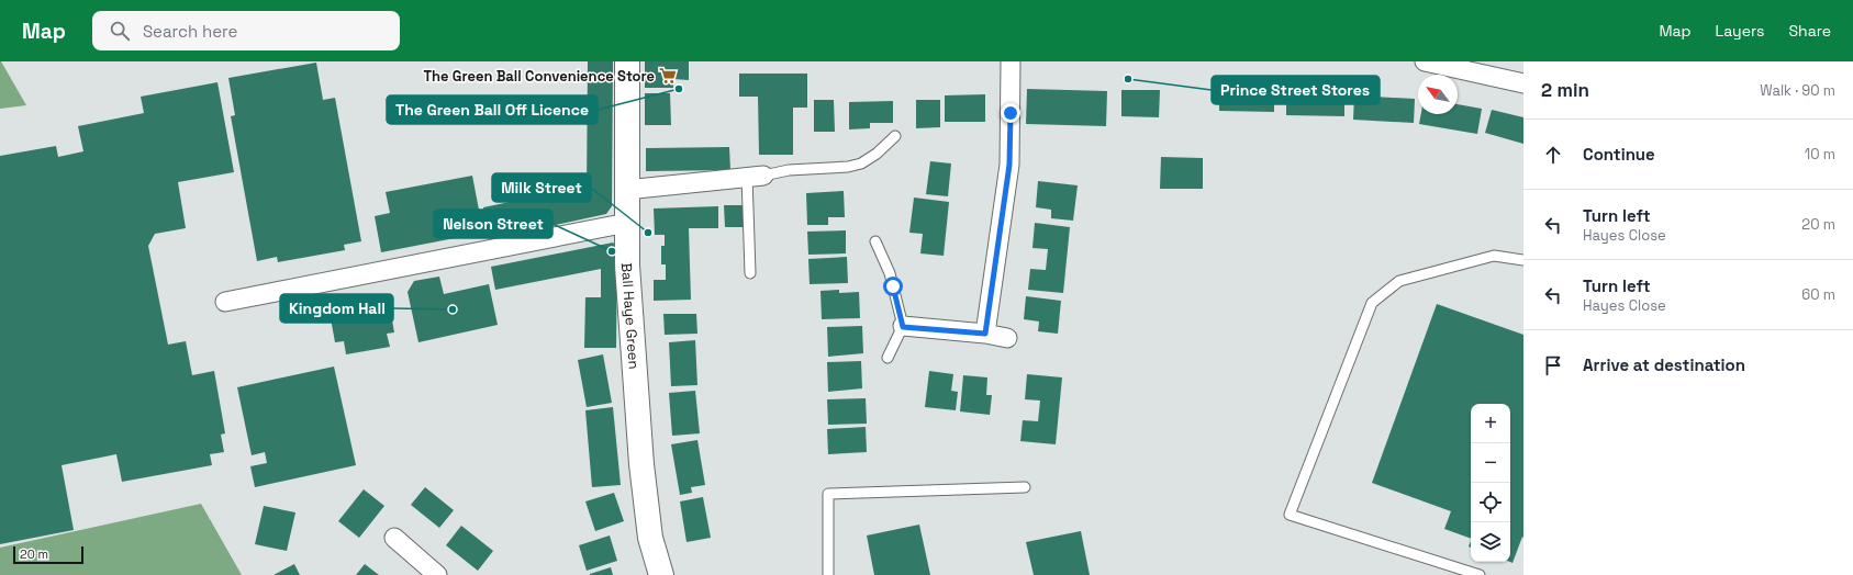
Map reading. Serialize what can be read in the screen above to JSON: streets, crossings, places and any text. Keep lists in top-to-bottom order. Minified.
{"streets":{"street":["Ball Haye Green"]},"places":{"supermarket":["The Green Ball Convenience Store"],"other":["Prince Street Stores","The Green Ball Off Licence","Milk Street","Nelson Street","Kingdom Hall"]},"scale_bar":"20 m","north":"top left","page":{"header":"Map","search":"Search here","nav":["Map","Layers","Share"],"heading":["2 min","Walk · 90 m"],"list":[["Continue","10 m"],["Turn left","Hayes Close","20 m"],["Turn left","Hayes Close","60 m"],"Arrive at destination"],"map_buttons":["+","−"],"scale":"20 m"}}
